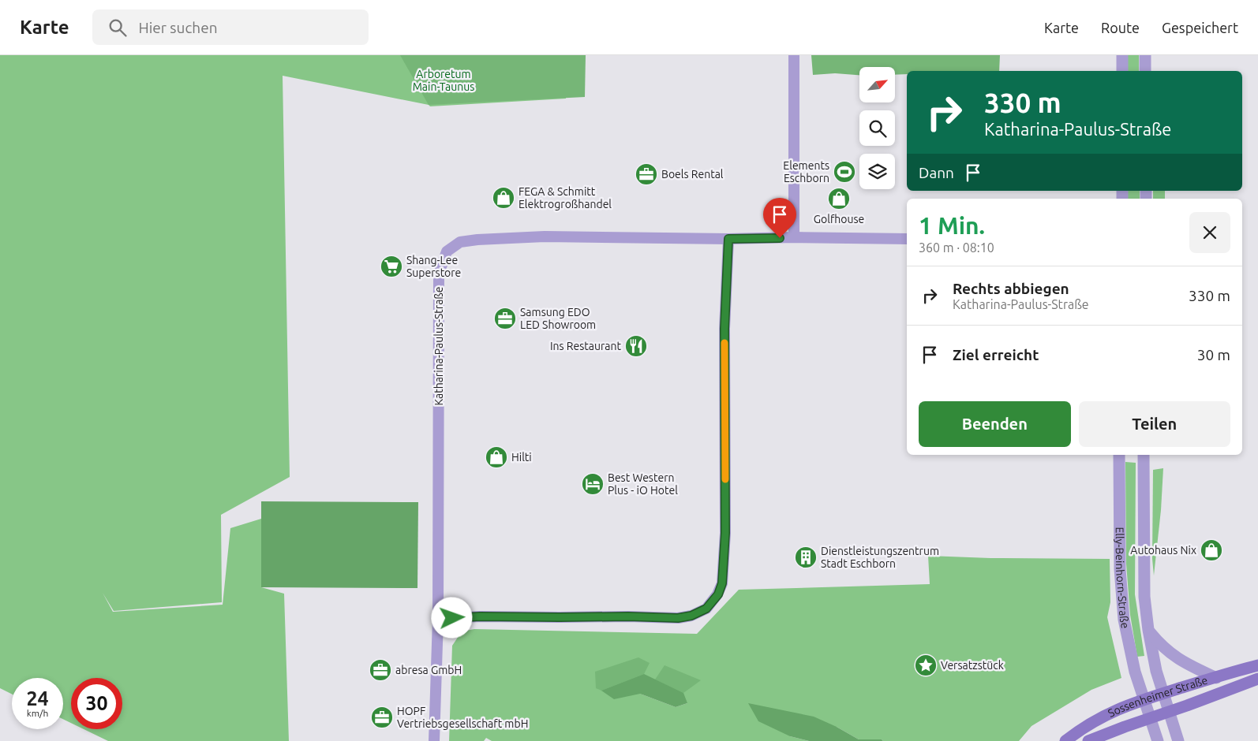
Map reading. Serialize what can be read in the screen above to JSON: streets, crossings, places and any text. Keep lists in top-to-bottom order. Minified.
{"streets":{"main road":["Sossenheimer Straße"],"street":["Katharina-Paulus-Straße","Elly-Beinhorn-Straße"]},"crossings":[["Elly-Beinhorn-Straße","Sossenheimer Straße"]],"parks":["Arboretum Main-Taunus"],"places":{"sports":["Elements Eschborn"],"office":["Boels Rental","Samsung EDO LED Showroom","abresa GmbH","HOPF Vertriebsgesellschaft mbH"],"shop":["FEGA & Schmitt Elektrogroßhandel","Golfhouse","Hilti","Autohaus Nix"],"supermarket":["Shang-Lee Superstore"],"restaurant":["Ins Restaurant"],"hotel":["Best Western Plus - iO Hotel"],"building":["Dienstleistungszentrum Stadt Eschborn"],"place":["Versatzstück"]},"north":"top right","page":{"header":"Karte","search":"Hier suchen","nav":["Karte","Route","Gespeichert"],"turn":["330 m","Katharina-Paulus-Straße"],"then":"Dann","heading":["1 Min.","360 m · 08:10"],"list":[{"name":"Rechts abbiegen","note":"Katharina-Paulus-Straße","value":"330 m"},{"name":"Ziel erreicht","value":"30 m"}],"buttons":["Beenden","Teilen"],"speed":"24 km/h","limit":"30"}}
